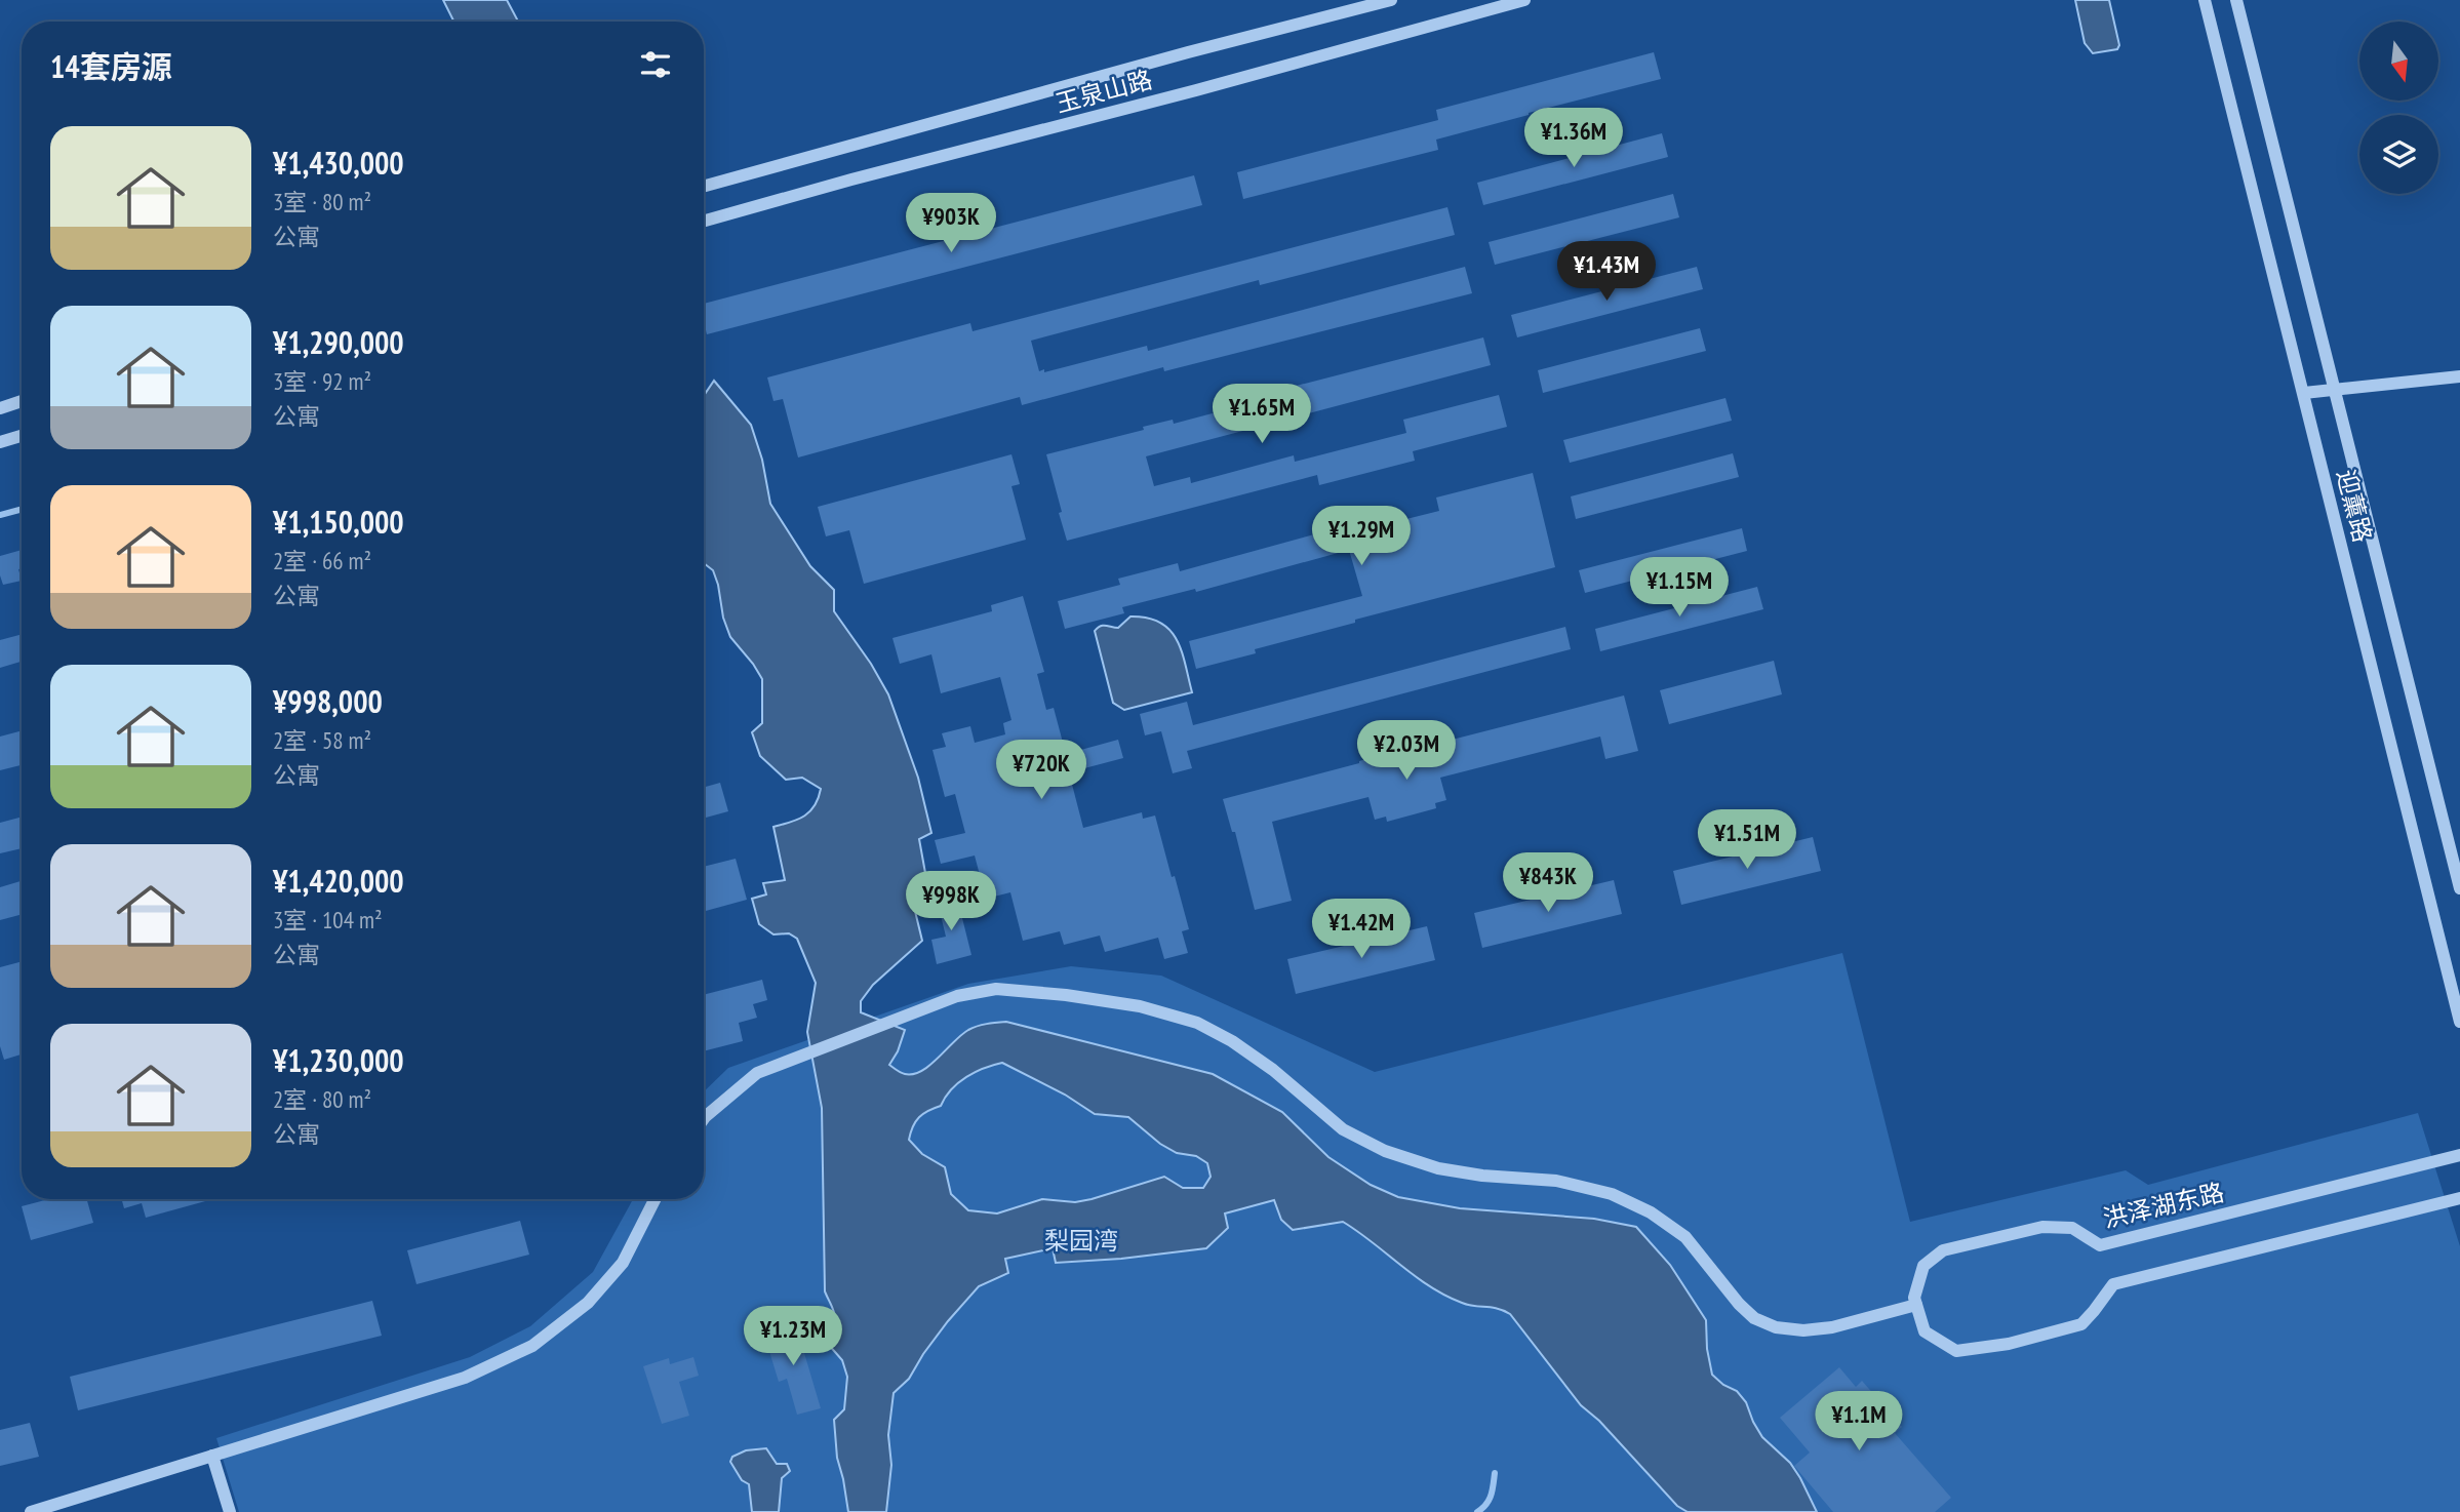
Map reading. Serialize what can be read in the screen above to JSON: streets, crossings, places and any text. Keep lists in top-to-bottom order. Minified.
{"streets":{"street":["玉泉山路","迎薰路","洪泽湖东路"]},"parks":["梨园湾"],"north":"bottom","page":{"heading":"14套房源","price":["¥1.36M","¥903K","¥1.43M","¥1.65M","¥1.29M","¥1.15M","¥2.03M","¥720K","¥1.51M","¥843K","¥998K","¥1.42M","¥1.23M","¥1.1M"],"list":[{"name":"¥1,430,000","note":"3室 · 80 m² · 公寓"},{"name":"¥1,290,000","note":"3室 · 92 m² · 公寓"},{"name":"¥1,150,000","note":"2室 · 66 m² · 公寓"},{"name":"¥998,000","note":"2室 · 58 m² · 公寓"},{"name":"¥1,420,000","note":"3室 · 104 m² · 公寓"},{"name":"¥1,230,000","note":"2室 · 80 m² · 公寓"}]}}
